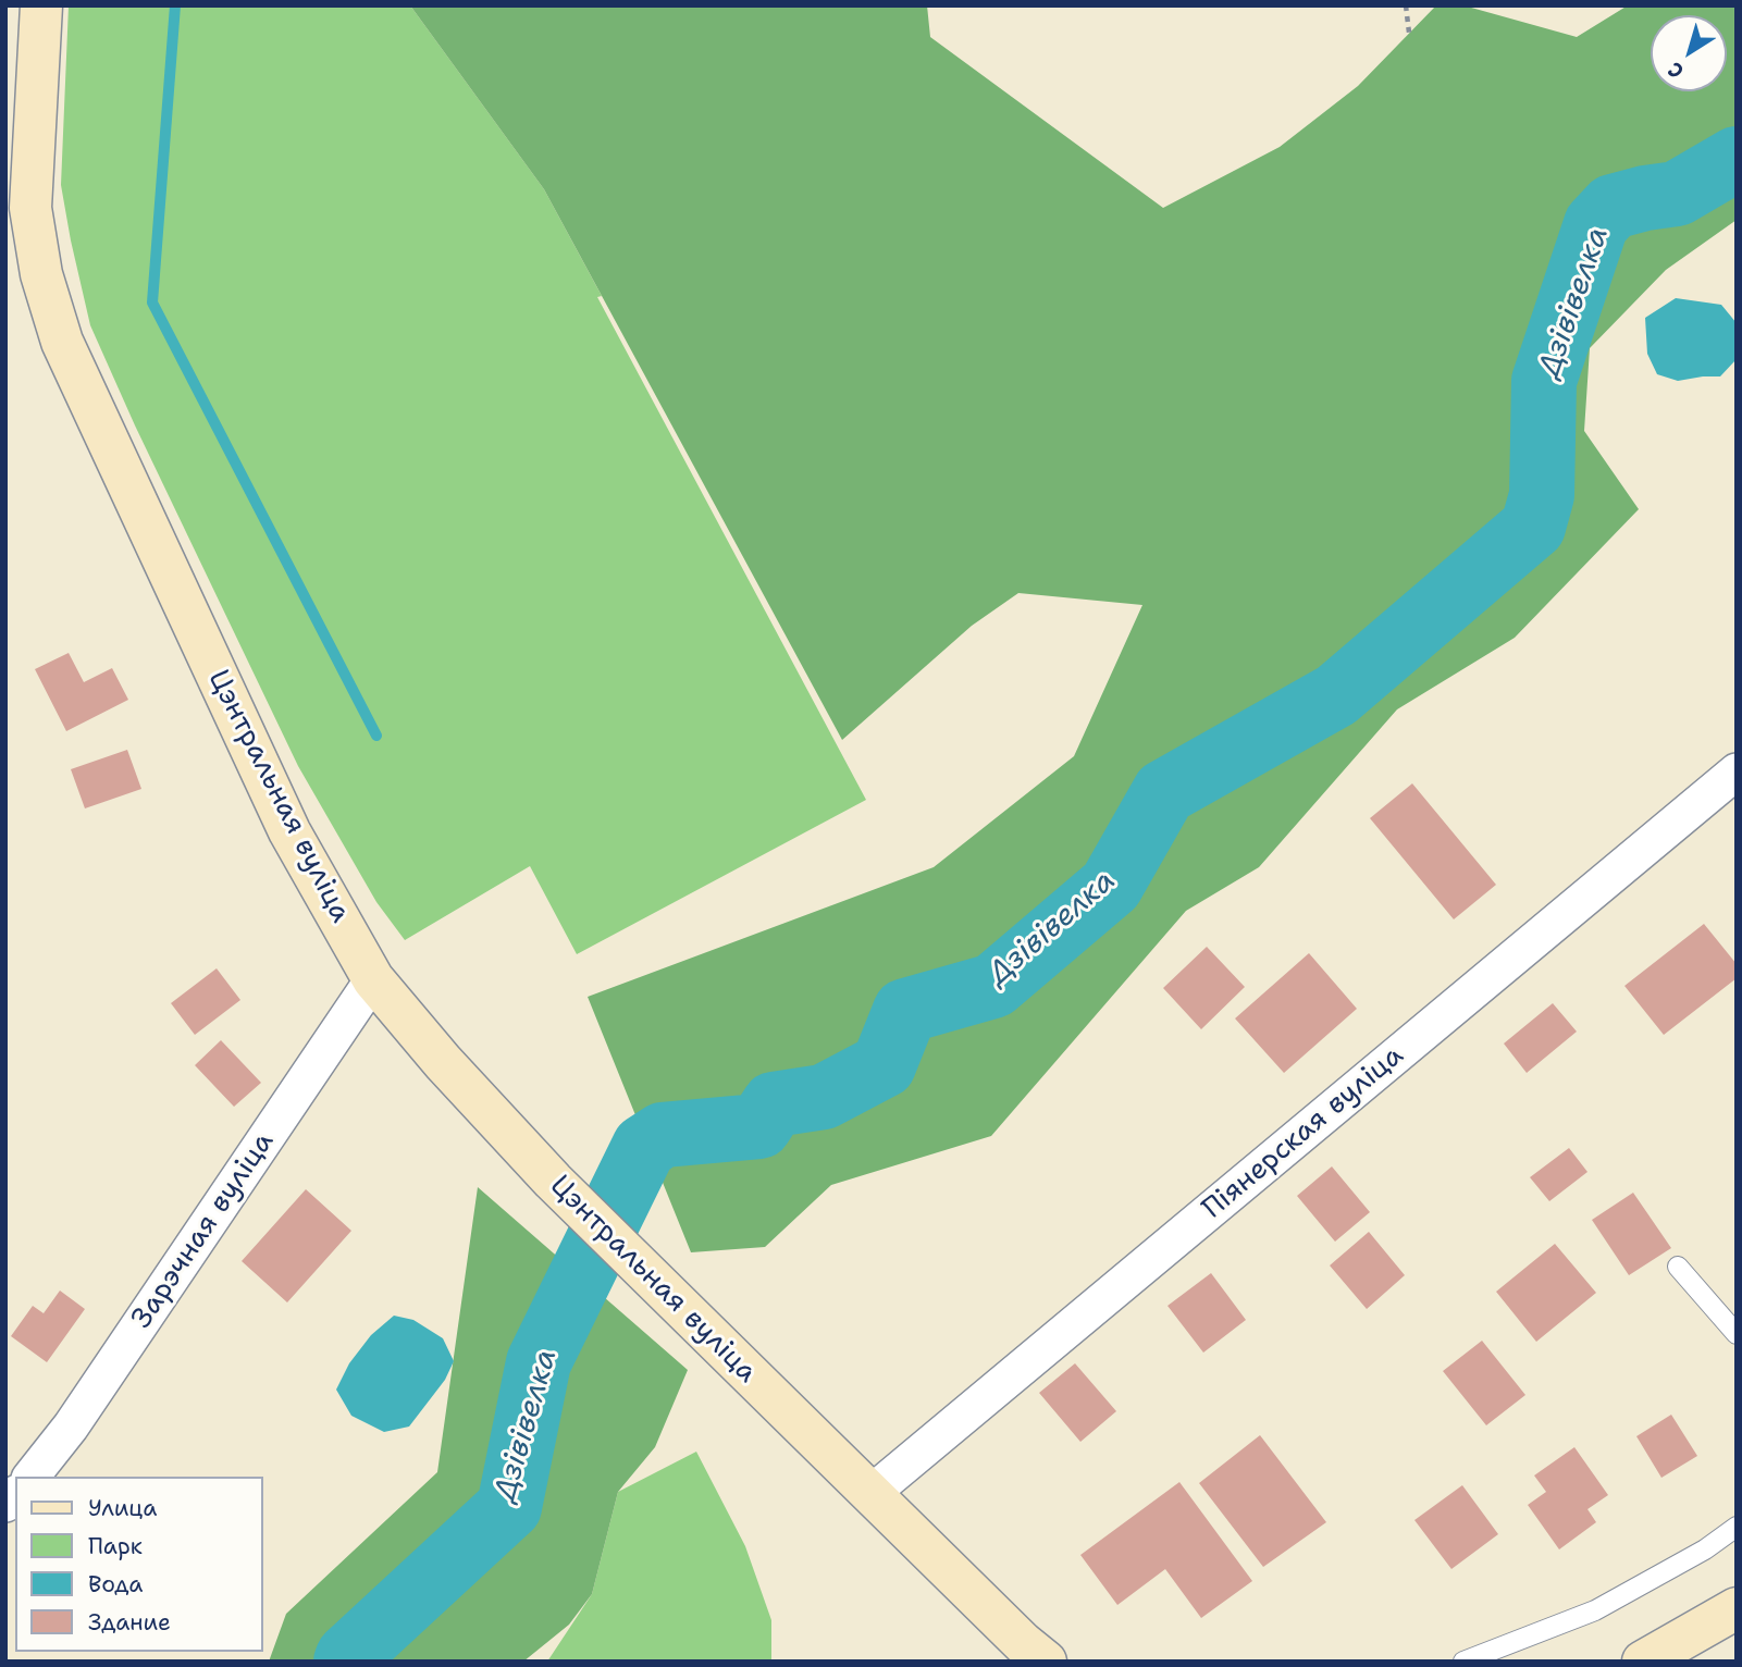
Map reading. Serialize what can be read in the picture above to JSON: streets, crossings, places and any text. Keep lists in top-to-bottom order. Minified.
{"streets":{"street":["Цэнтральная вуліца","Піянерская вуліца","Зарэчная вуліца"]},"crossings":[["Цэнтральная вуліца","Піянерская вуліца"],["Цэнтральная вуліца","Зарэчная вуліца"]],"water":["Дзівівелка"],"legend":["Улица","Парк","Вода","Здание"],"north":"bottom left"}
